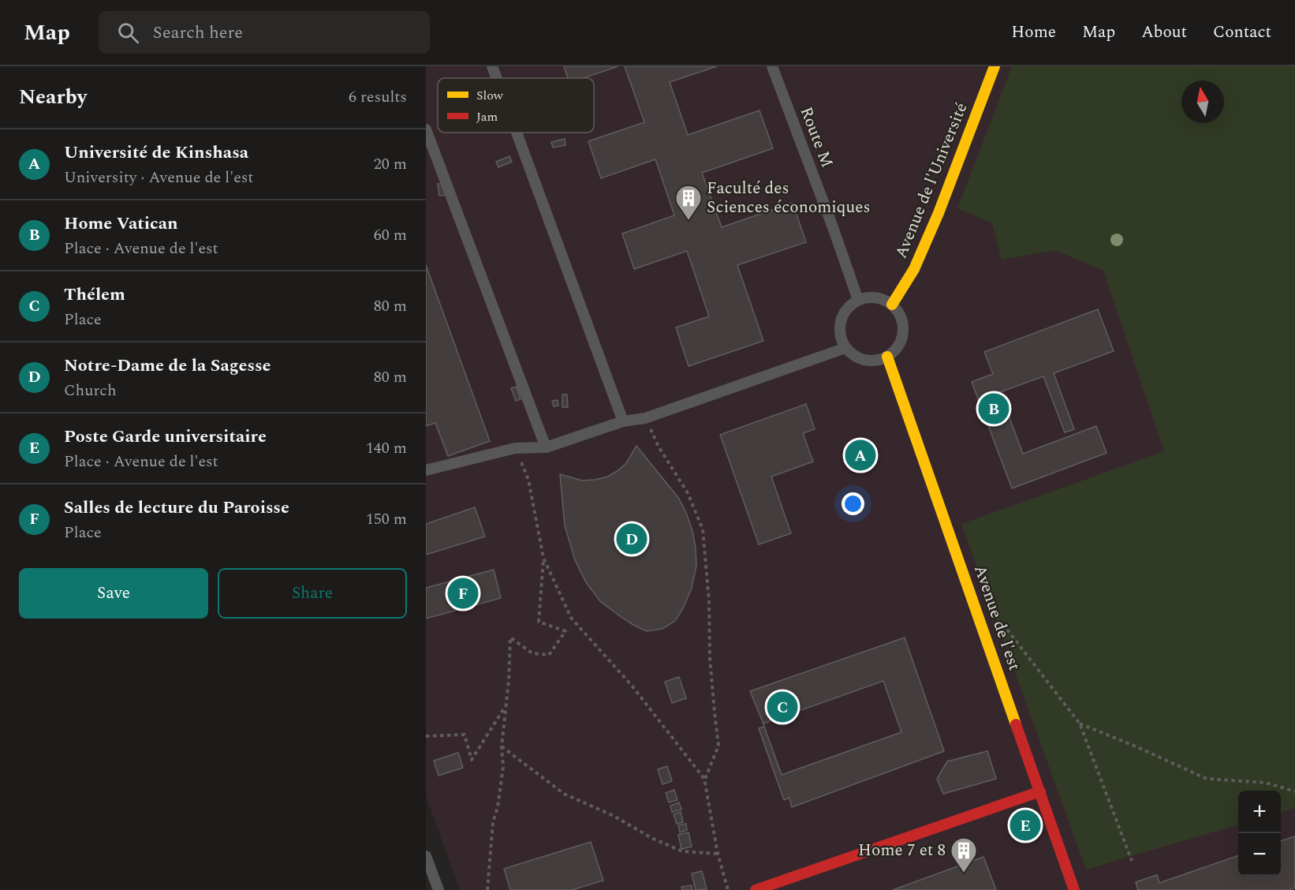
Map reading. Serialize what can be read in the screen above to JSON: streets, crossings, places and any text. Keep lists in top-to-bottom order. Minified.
{"streets":{"street":["Avenue de l'Université","Avenue de l'est"],"lane":["Route M"]},"crossings":[["Route M","Avenue de l'Université"],["Route M","Avenue de l'est"],["Avenue de l'Université","Avenue de l'est"]],"places":{"building":["Faculté des Sciences économiques","Home 7 et 8"]},"legend":["Slow","Jam"],"north":"top","page":{"header":"Map","search":"Search here","nav":["Home","Map","About","Contact"],"heading":["Nearby","6 results"],"list":[{"mark":"A","name":"Université de Kinshasa","note":"University · Avenue de l'est","value":"20 m"},{"mark":"B","name":"Home Vatican","note":"Place · Avenue de l'est","value":"60 m"},{"mark":"C","name":"Thélem","note":"Place","value":"80 m"},{"mark":"D","name":"Notre-Dame de la Sagesse","note":"Church","value":"80 m"},{"mark":"E","name":"Poste Garde universitaire","note":"Place · Avenue de l'est","value":"140 m"},{"mark":"F","name":"Salles de lecture du Paroisse","note":"Place","value":"150 m"}],"pins":["B","A","D","F","C","E"],"buttons":["Save","Share"],"map_buttons":["+","−"]}}
